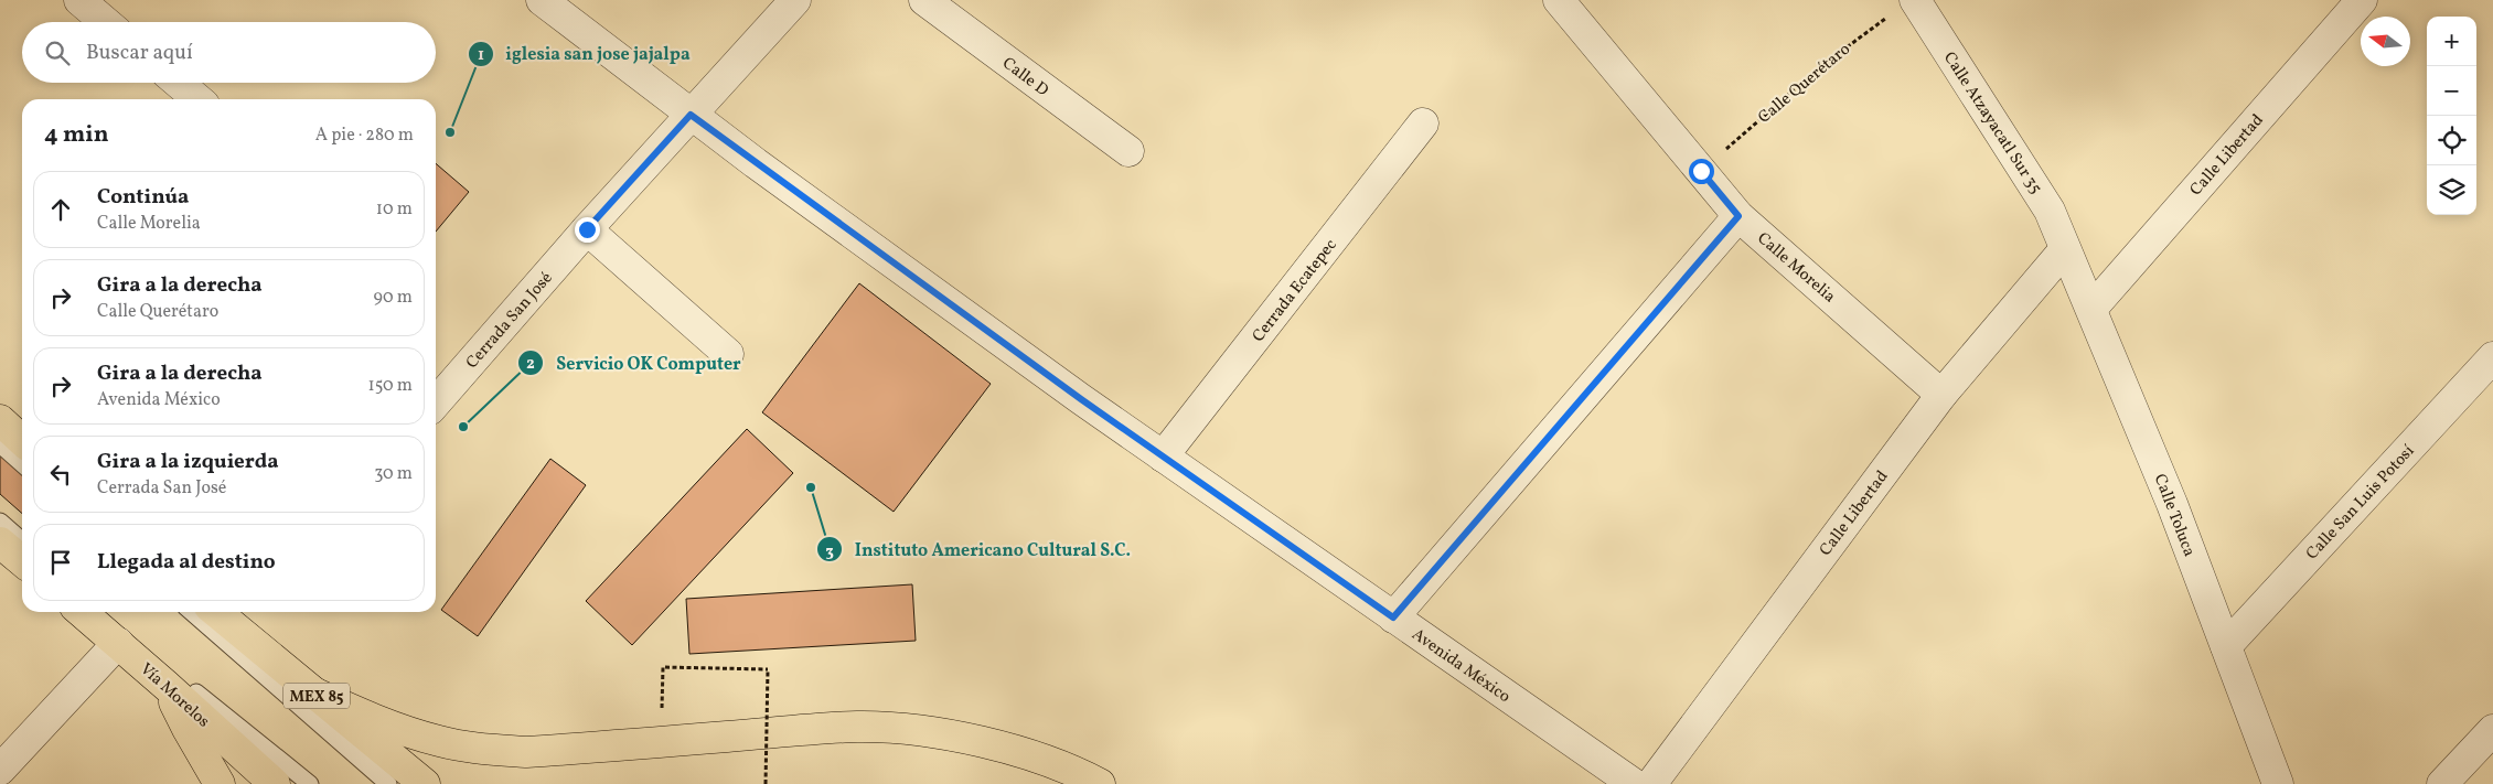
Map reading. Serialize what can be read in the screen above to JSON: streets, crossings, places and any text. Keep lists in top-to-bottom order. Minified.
{"streets":{"main road":["Vía Morelos","MEX 85"],"street":["Calle D","Calle Atzayacatl Sur 35","Calle Libertad","Calle Morelia","Cerrada Ecatepec","Cerrada San José","Calle San Luis Potosí","Calle Toluca","Avenida México"],"path":["Calle Querétaro"]},"crossings":[["Calle Querétaro","Calle Morelia"],["Calle Atzayacatl Sur 35","Calle Libertad"],["Calle Atzayacatl Sur 35","Calle Toluca"],["Calle Libertad","Calle Morelia"],["Calle Libertad","Calle Toluca"],["Cerrada Ecatepec","Avenida México"],["Cerrada San José","Avenida México"],["Calle San Luis Potosí","Calle Toluca"]],"places":["iglesia san jose jajalpa","Servicio OK Computer","Instituto Americano Cultural S.C."],"north":"left","page":{"map_buttons":["+","−"],"search":"Buscar aquí","heading":["4 min","A pie · 280 m"],"list":[["Continúa","Calle Morelia","10 m"],["Gira a la derecha","Calle Querétaro","90 m"],["Gira a la derecha","Avenida México","150 m"],["Gira a la izquierda","Cerrada San José","30 m"],"Llegada al destino"]}}
